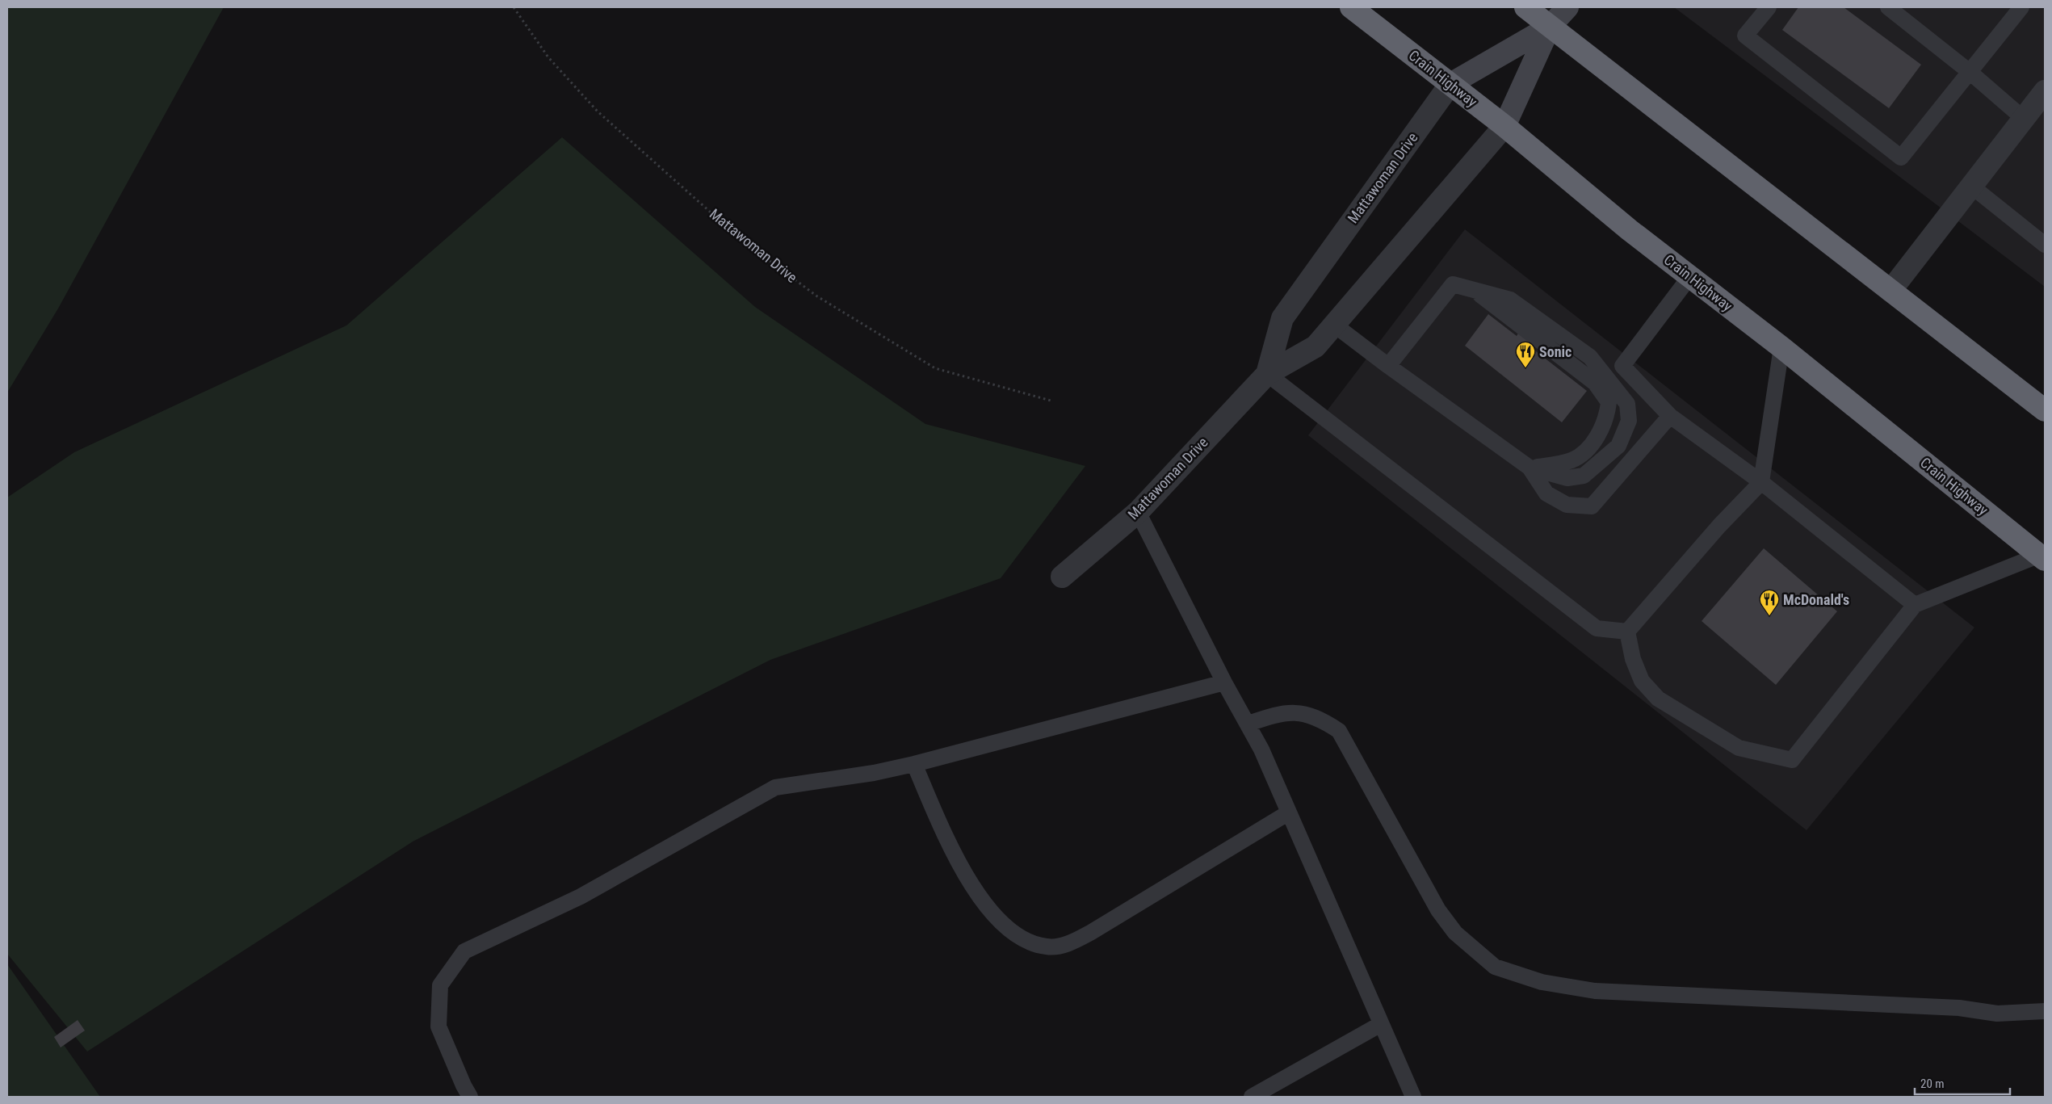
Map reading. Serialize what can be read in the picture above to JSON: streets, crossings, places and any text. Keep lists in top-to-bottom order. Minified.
{"streets":{"highway":["Crain Highway"],"street":["Mattawoman Drive"]},"crossings":[["Crain Highway","Mattawoman Drive"]],"places":{"restaurant":["Sonic","McDonald's"]},"scale_bar":"20 m"}
